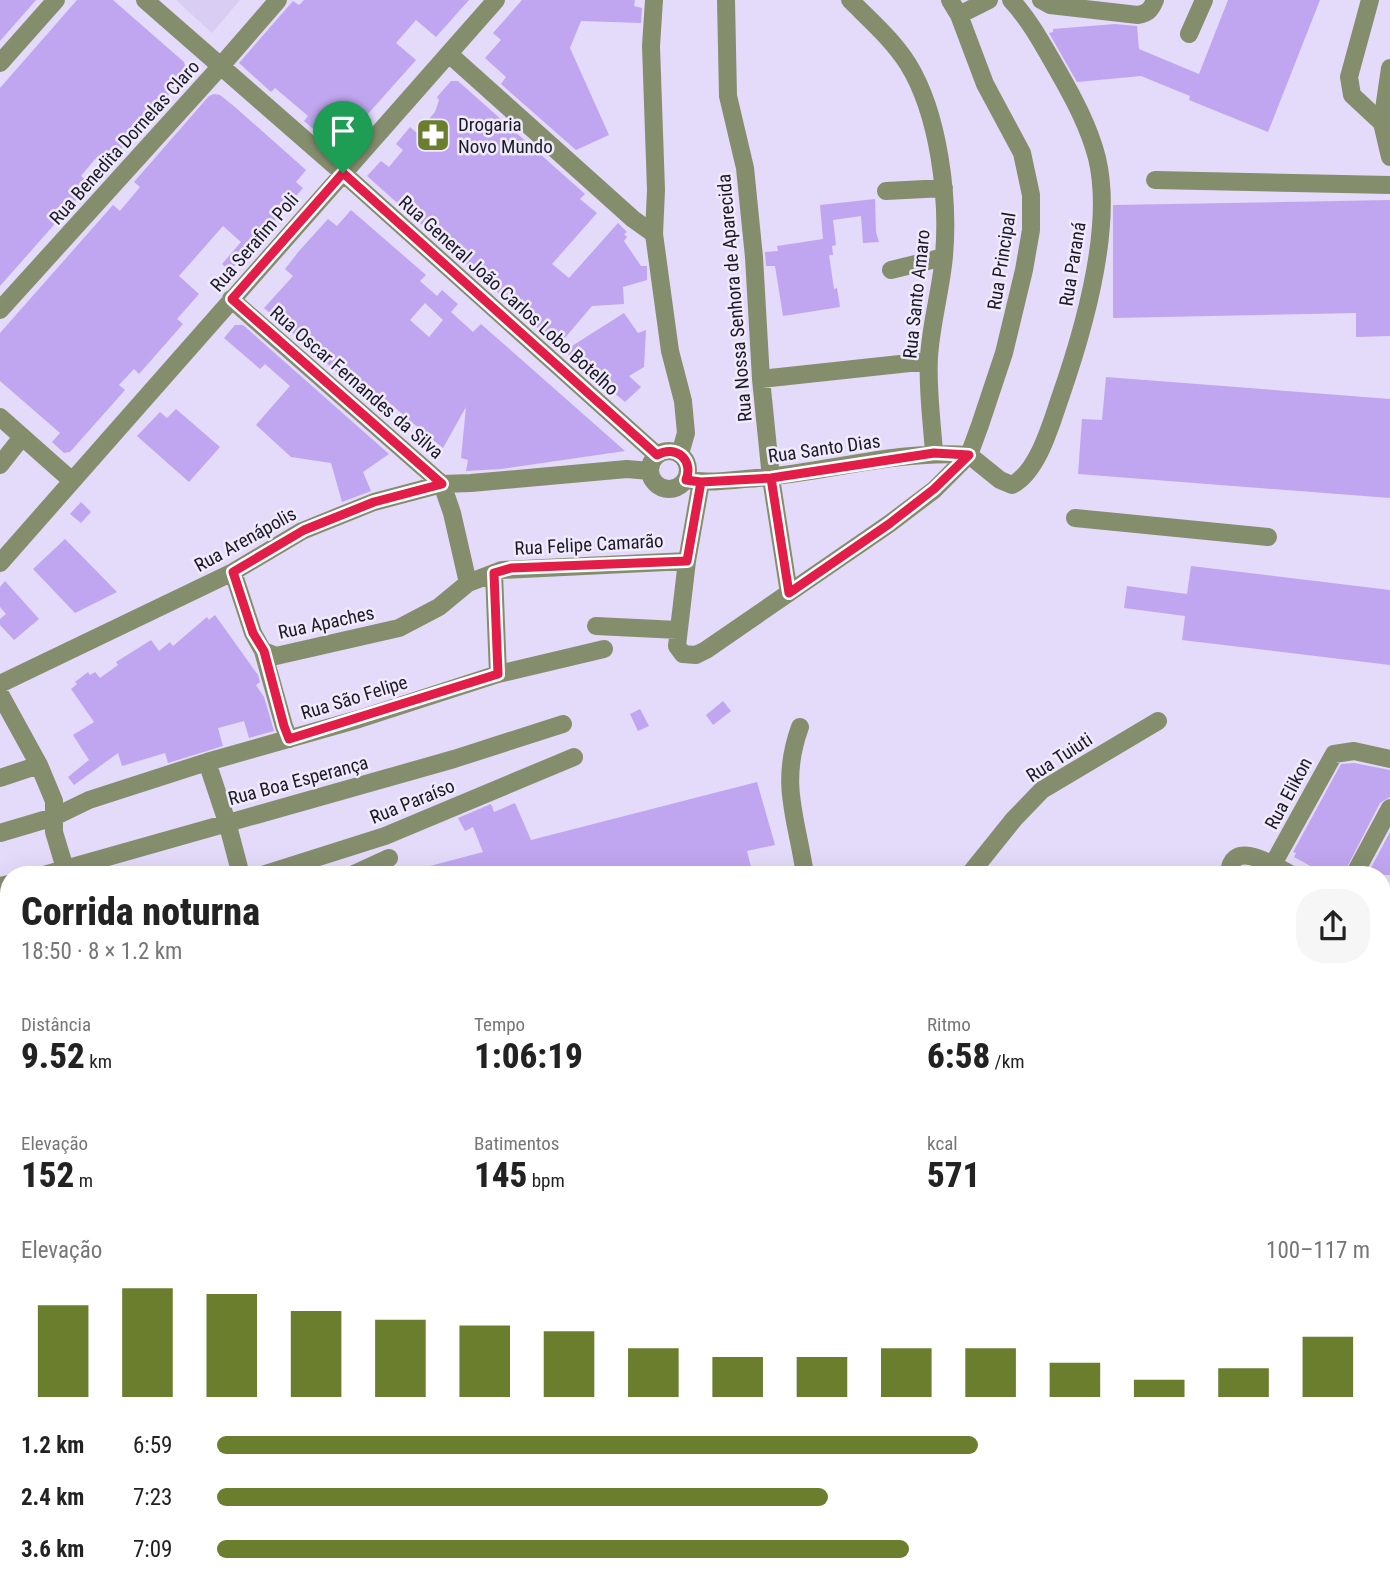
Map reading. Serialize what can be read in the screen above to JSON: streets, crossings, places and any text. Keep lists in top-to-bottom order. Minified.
{"streets":{"street":["Rua Benedita Dornelas Claro","Rua Serafim Poli","Rua Principal","Rua Paraná","Rua Santo Amaro","Rua General João Carlos Lobo Botelho","Rua Nossa Senhora de Aparecida","Rua Oscar Fernandes da Silva","Rua Santo Dias","Rua Arenápolis","Rua Felipe Camarão","Rua Apaches","Rua São Felipe","Rua Tuiuti","Rua Boa Esperança","Rua Elikon","Rua Paraíso"]},"crossings":[["Rua Benedita Dornelas Claro","Rua General João Carlos Lobo Botelho"],["Rua Serafim Poli","Rua General João Carlos Lobo Botelho"],["Rua Serafim Poli","Rua Oscar Fernandes da Silva"],["Rua Principal","Rua Paraná"],["Rua Principal","Rua Santo Dias"],["Rua Paraná","Rua Santo Dias"],["Rua Santo Amaro","Rua Santo Dias"],["Rua General João Carlos Lobo Botelho","Rua Santo Dias"],["Rua General João Carlos Lobo Botelho","Rua Arenápolis"],["Rua Nossa Senhora de Aparecida","Rua Santo Dias"],["Rua Oscar Fernandes da Silva","Rua Arenápolis"],["Rua Oscar Fernandes da Silva","Rua Felipe Camarão"],["Rua Oscar Fernandes da Silva","Rua Apaches"],["Rua Santo Dias","Rua Arenápolis"],["Rua Arenápolis","Rua Apaches"],["Rua Felipe Camarão","Rua Apaches"],["Rua Felipe Camarão","Rua São Felipe"]],"places":{"pharmacy":["Drogaria Novo Mundo"]},"page":{"heading":["Corrida noturna","18:50 · 8 × 1.2 km"],"stats":[["Distância","9.52 km"],["Tempo","1:06:19"],["Ritmo","6:58 /km"],["Elevação","152 m"],["Batimentos","145 bpm"],["kcal","571"]],"chart":["Elevação","100–117 m"],"list":[{"name":"1.2 km","note":"6:59"},{"name":"2.4 km","note":"7:23"},{"name":"3.6 km","note":"7:09"}]}}
